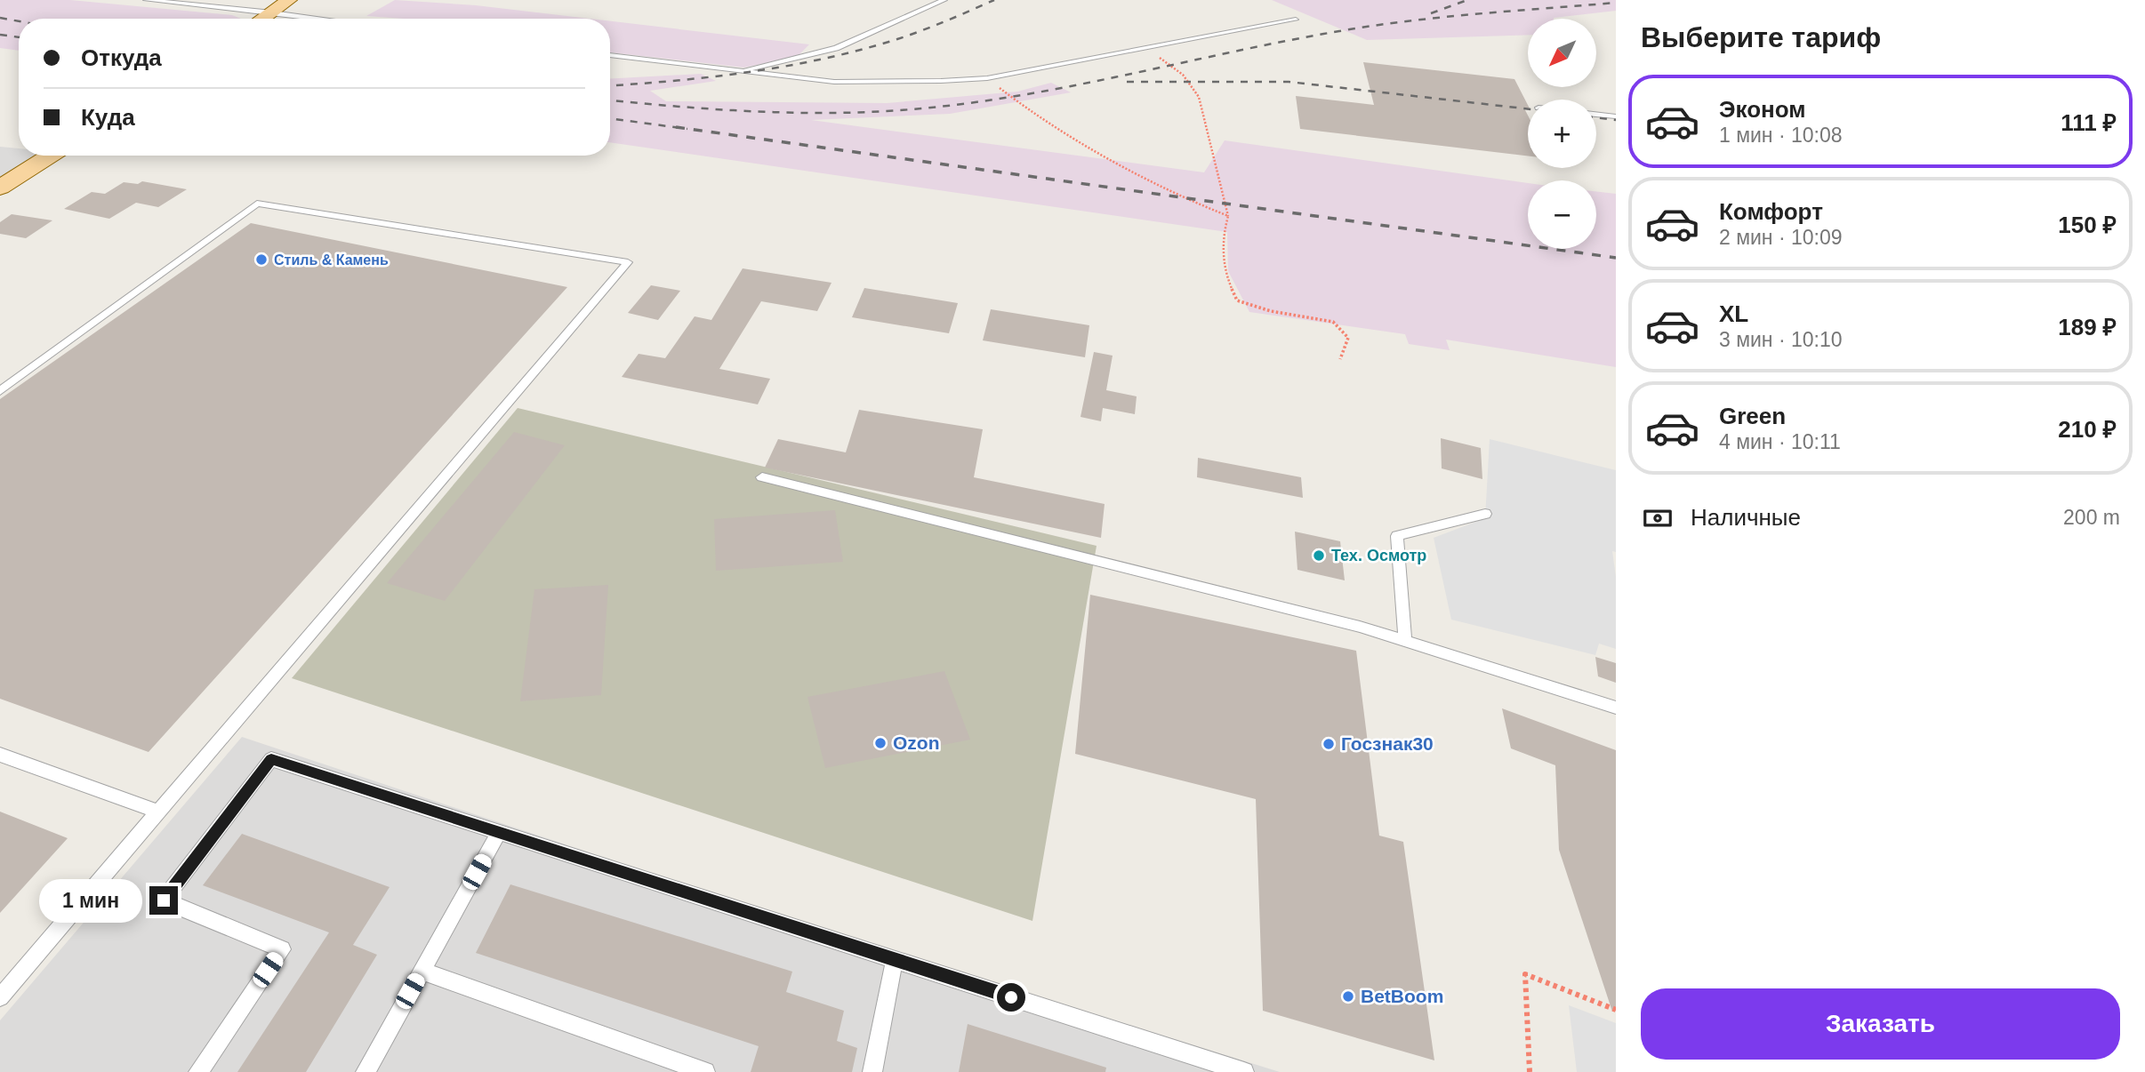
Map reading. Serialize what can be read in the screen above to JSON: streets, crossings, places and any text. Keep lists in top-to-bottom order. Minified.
{"places":["Стиль & Камень","Тех. Осмотр","Ozon","Госзнак30","BetBoom"],"north":"bottom left","page":{"heading":"Выберите тариф","map_buttons":["+","−"],"banner":["Откуда","Куда"],"list":[{"name":"Эконом","note":"1 мин · 10:08","value":"111 ₽"},{"name":"Комфорт","note":"2 мин · 10:09","value":"150 ₽"},{"name":"XL","note":"3 мин · 10:10","value":"189 ₽"},{"name":"Green","note":"4 мин · 10:11","value":"210 ₽"}],"pay":["Наличные","200 m"],"bubble":"1 мин","buttons":"Заказать"}}
